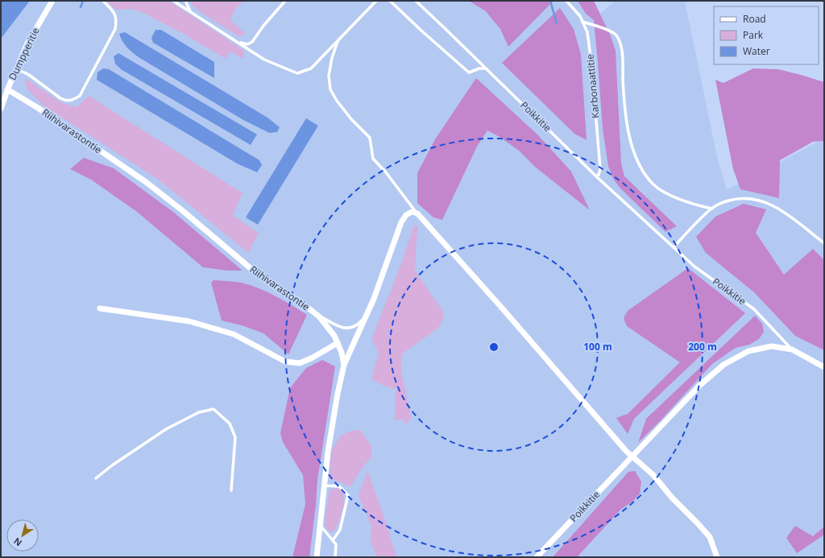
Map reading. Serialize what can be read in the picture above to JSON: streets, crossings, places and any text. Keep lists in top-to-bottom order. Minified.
{"streets":{"street":["Dumpperitie","Poikkitie","Riihivarastontie"],"lane":["Karbonaattitie"]},"crossings":[["Dumpperitie","Riihivarastontie"],["Karbonaattitie","Poikkitie"]],"legend":["Road","Park","Water"],"north":"bottom left","rings":["100 m","200 m"]}
